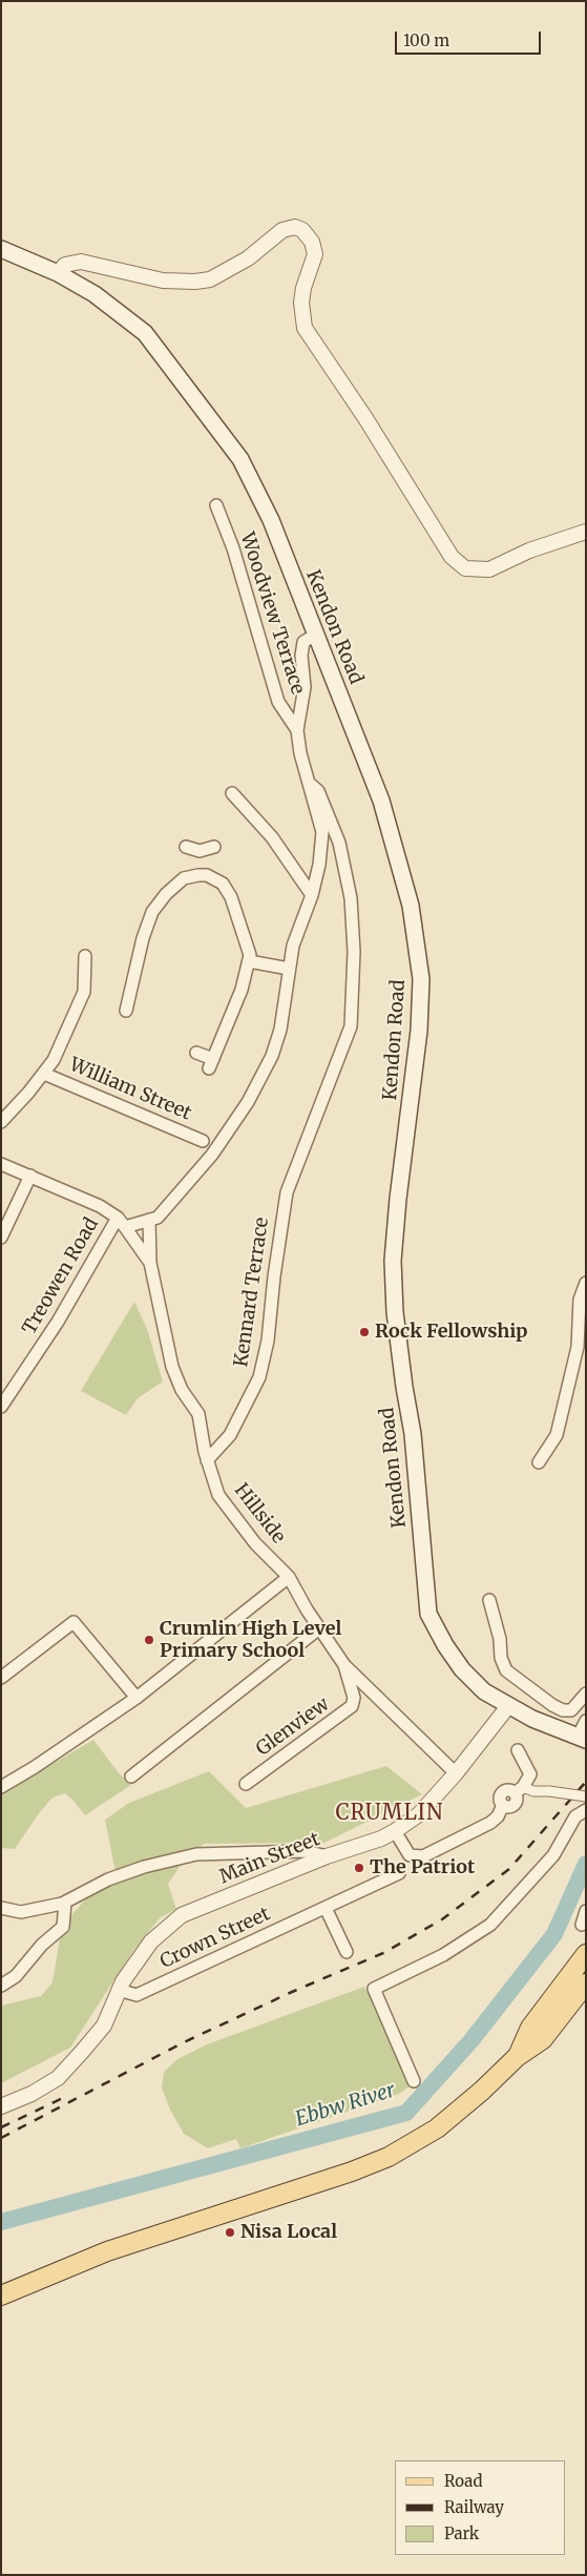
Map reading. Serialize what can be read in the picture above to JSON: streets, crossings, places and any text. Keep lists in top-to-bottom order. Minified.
{"streets":{"main road":["Kendon Road"],"street":["Woodview Terrace","William Street","Treowen Road","Kennard Terrace","Hillside","Glenview","Main Street","Crown Street"]},"crossings":[["Kendon Road","Main Street"],["Treowen Road","Hillside"],["Kennard Terrace","Hillside"],["Hillside","Glenview"],["Hillside","Main Street"],["Main Street","Crown Street"]],"districts":["CRUMLIN"],"water":["Ebbw River"],"places":["Rock Fellowship","Crumlin High Level Primary School","The Patriot","Nisa Local"],"legend":["Road","Railway","Park"],"scale_bar":"100 m"}
